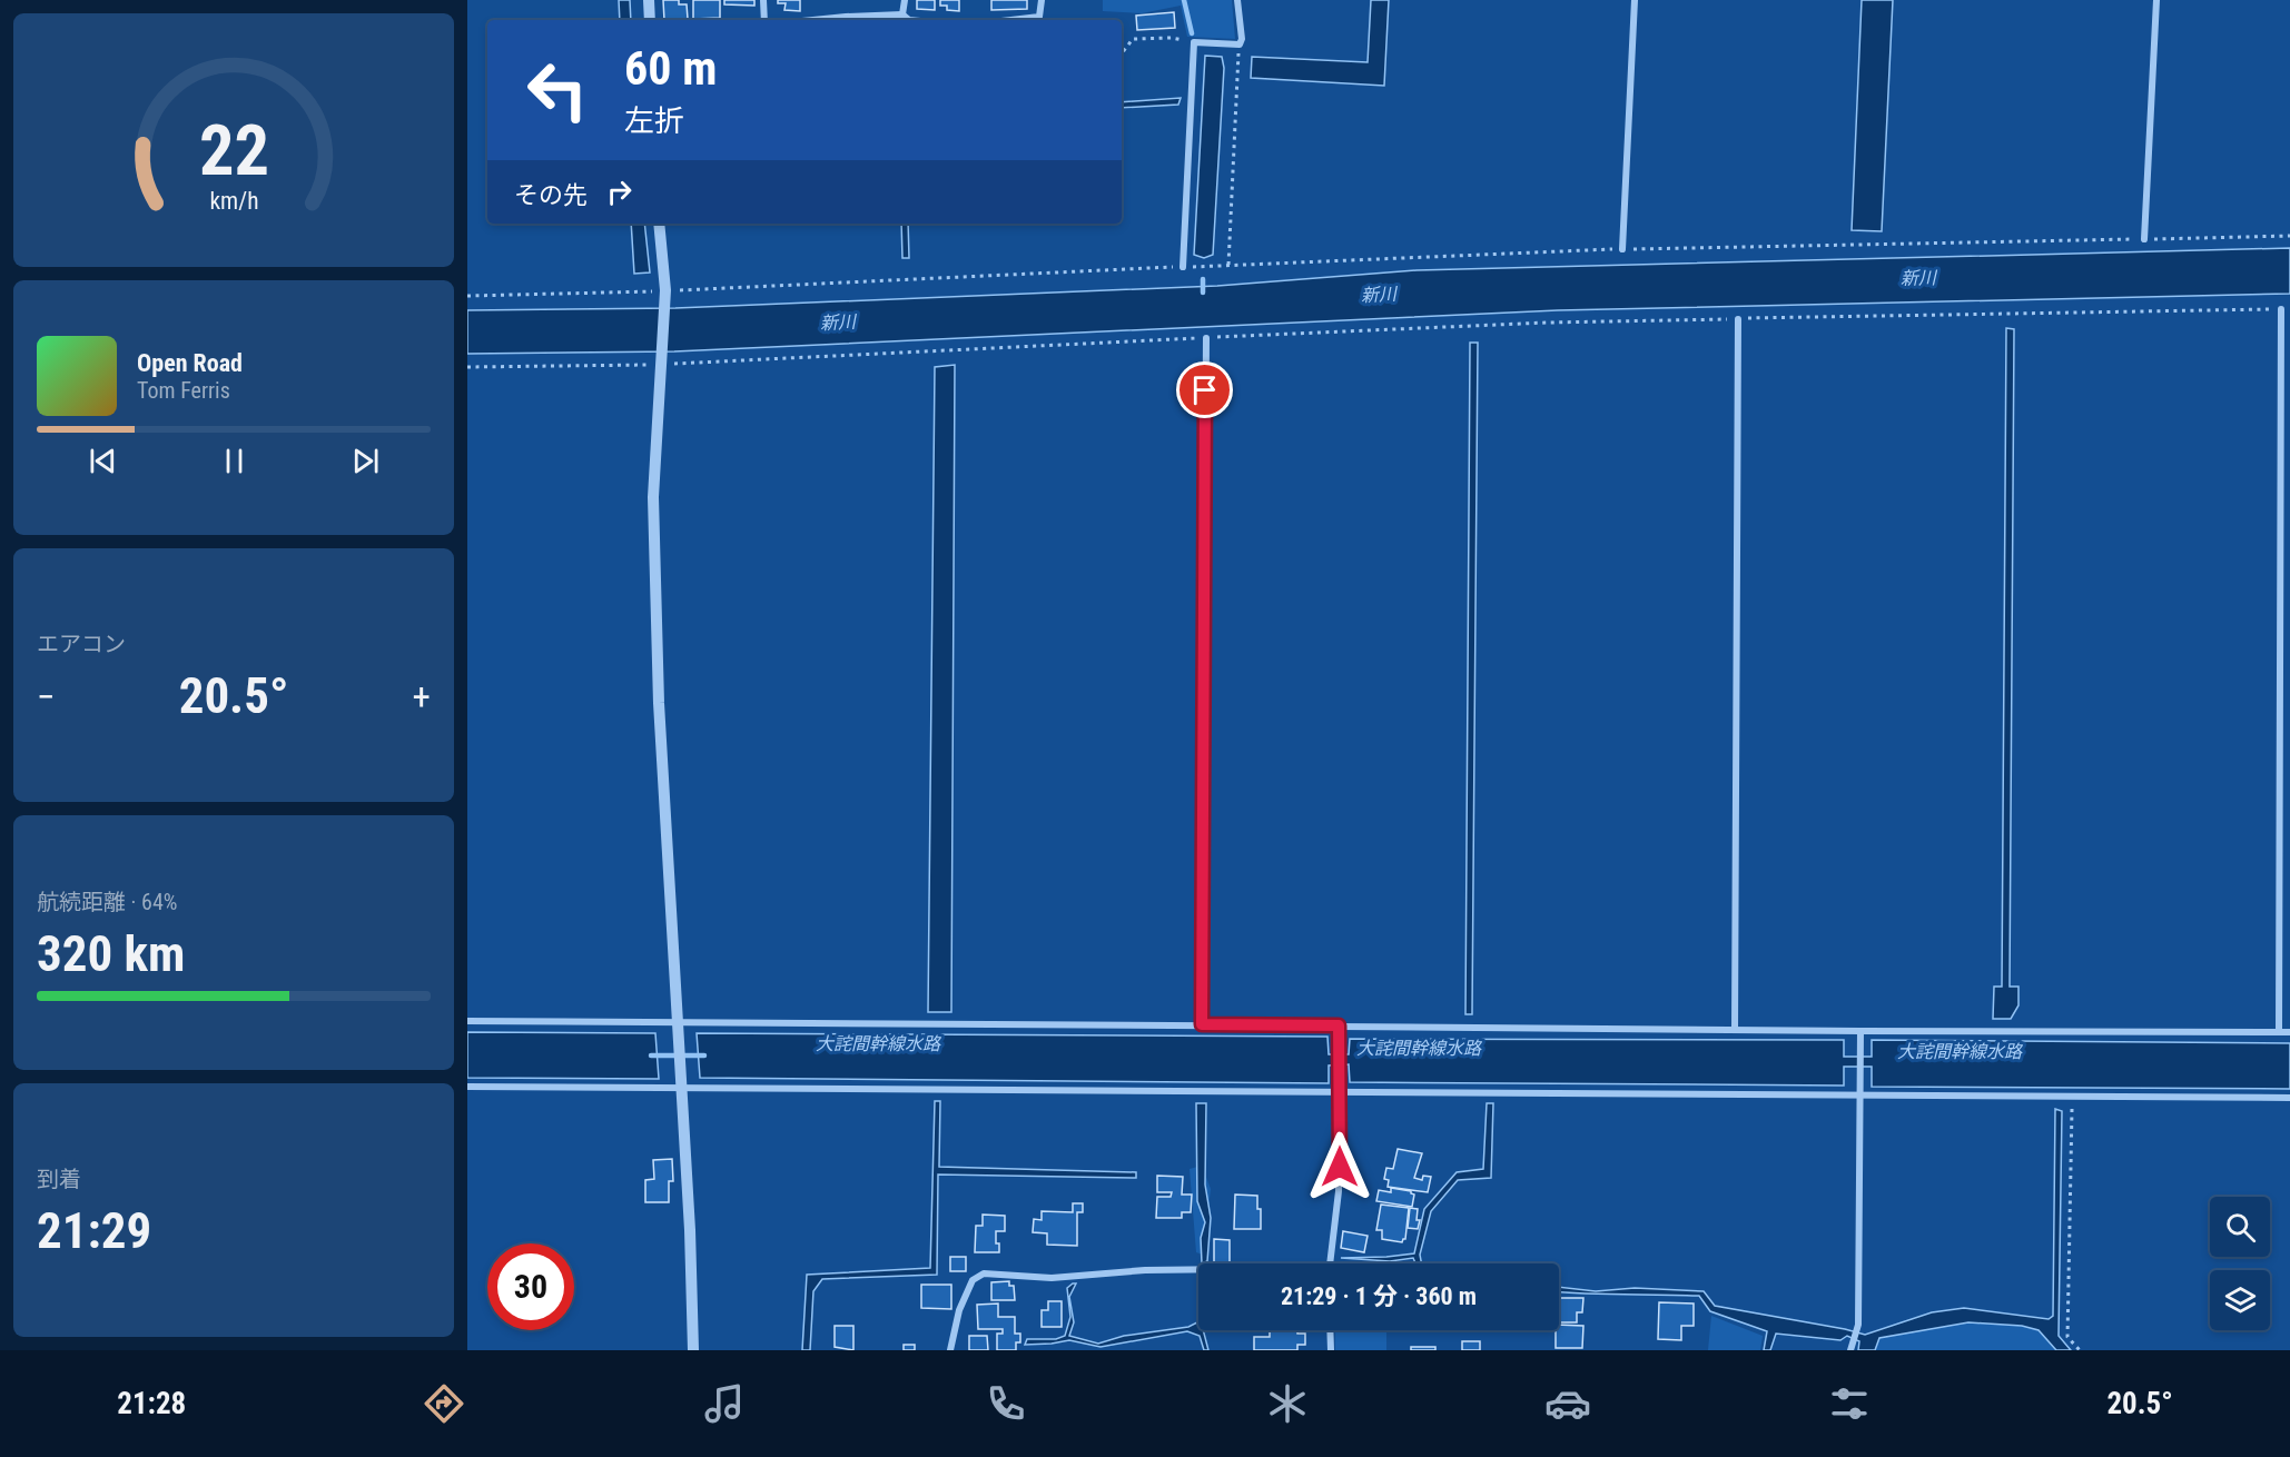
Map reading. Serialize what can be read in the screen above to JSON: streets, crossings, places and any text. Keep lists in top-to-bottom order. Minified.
{"water":["新川","大詫間幹線水路"],"page":{"turn":["60 m","左折"],"then":"その先","song":["Open Road","Tom Ferris"],"tile":["エアコン",["航続距離 · 64%","320 km"],["到着","21:29"]],"heat":["−","20.5°","+"],"limit":"30","trip":"21:29 · 1 分 · 360 m","tabs":["21:28","20.5°"],"gauge":["22","km/h"]}}
